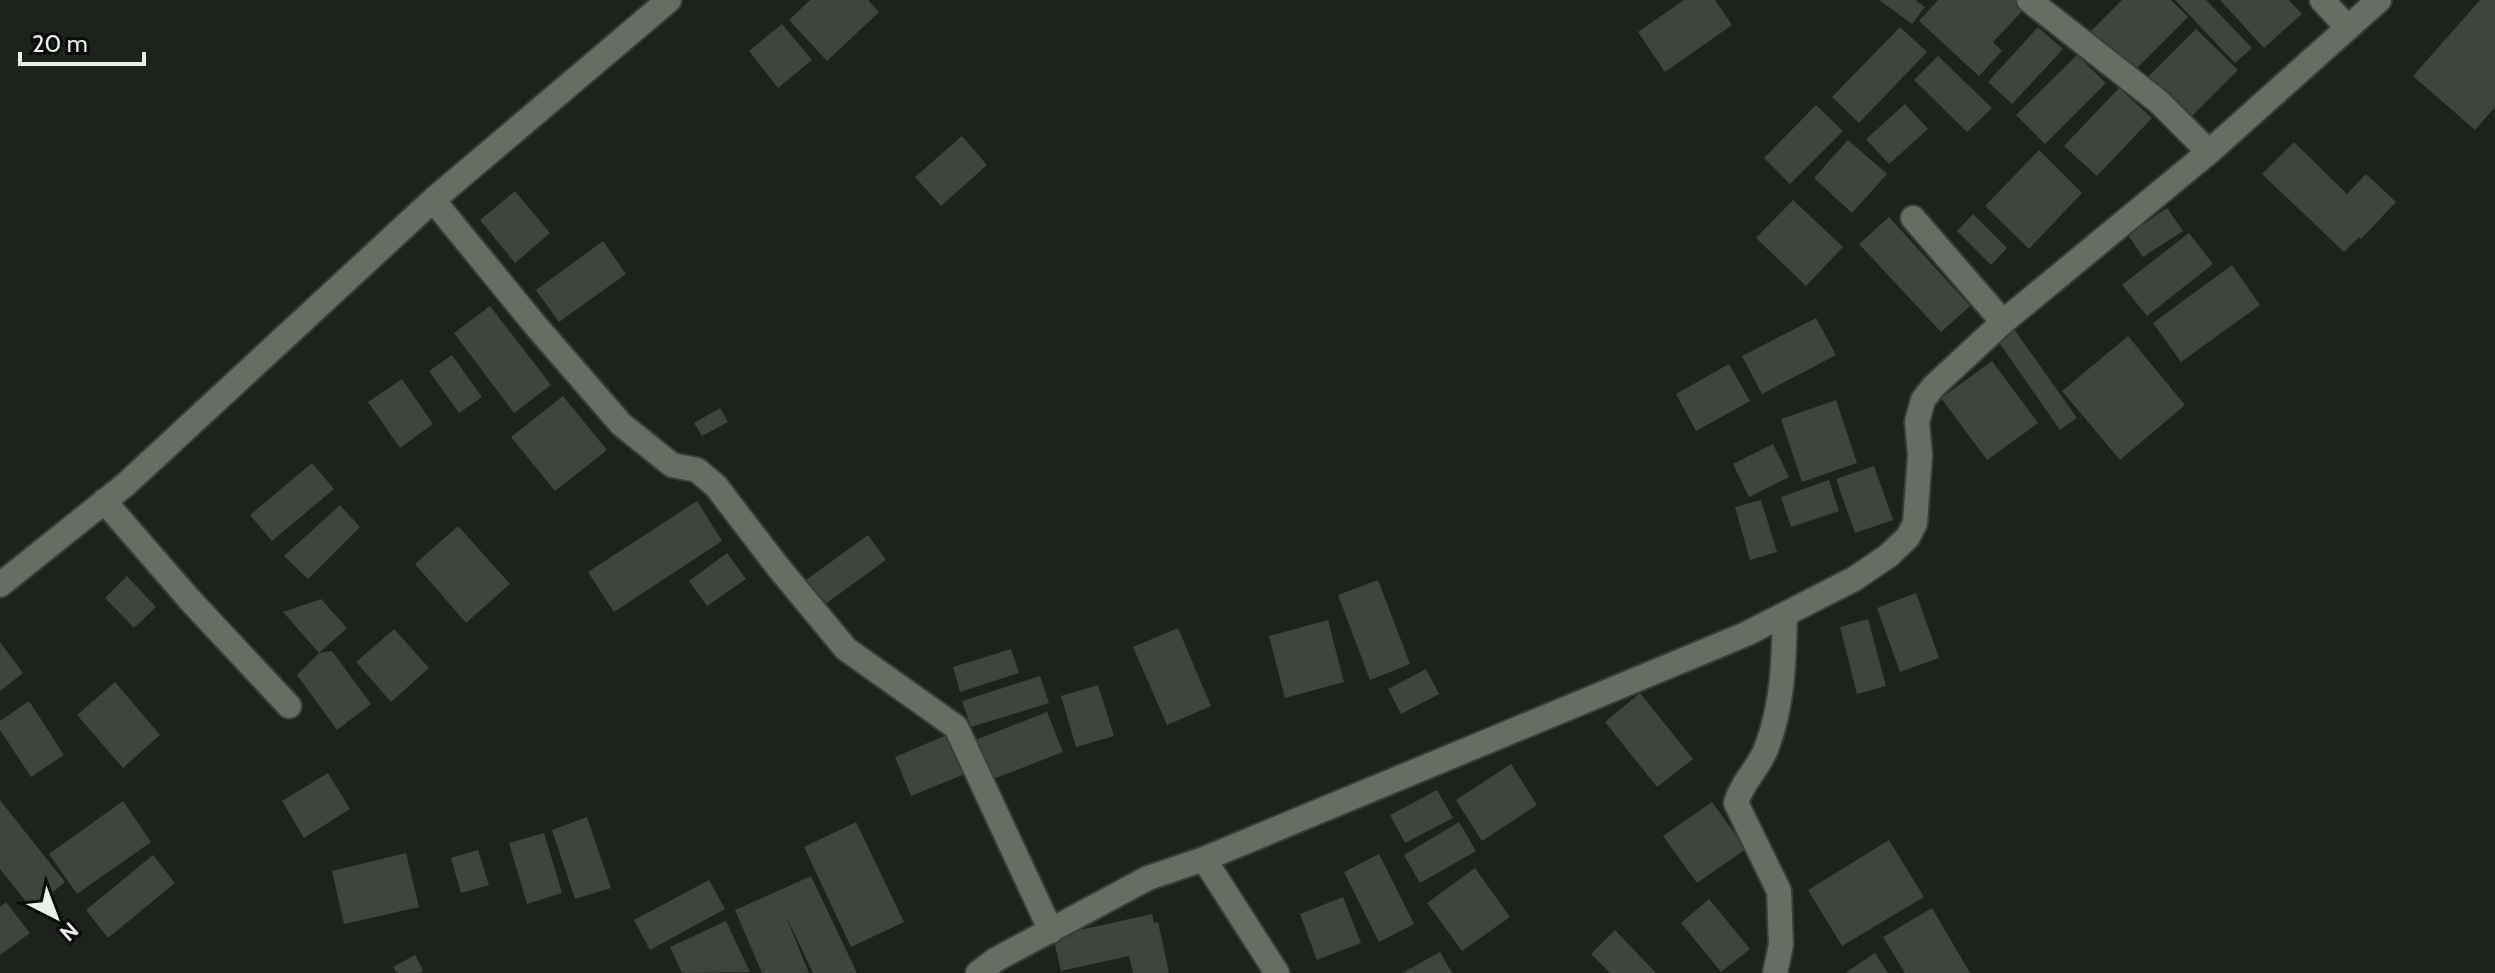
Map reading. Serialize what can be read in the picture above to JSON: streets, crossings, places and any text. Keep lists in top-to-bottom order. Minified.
{"scale_bar":"20 m","north":"bottom right"}
